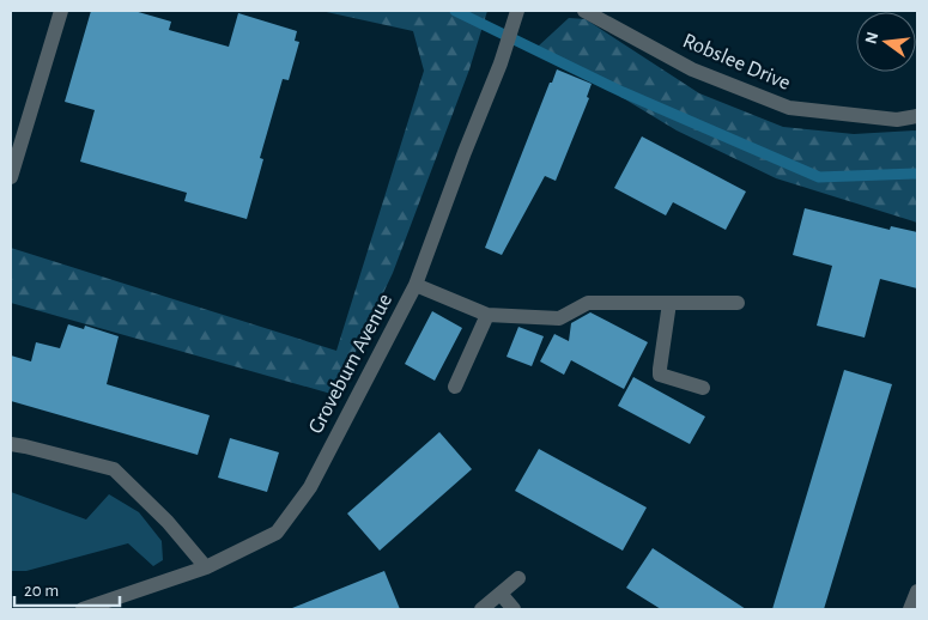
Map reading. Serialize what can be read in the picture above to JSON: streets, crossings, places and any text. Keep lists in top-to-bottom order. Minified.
{"streets":{"street":["Robslee Drive","Groveburn Avenue"]},"scale_bar":"20 m","north":"left"}
